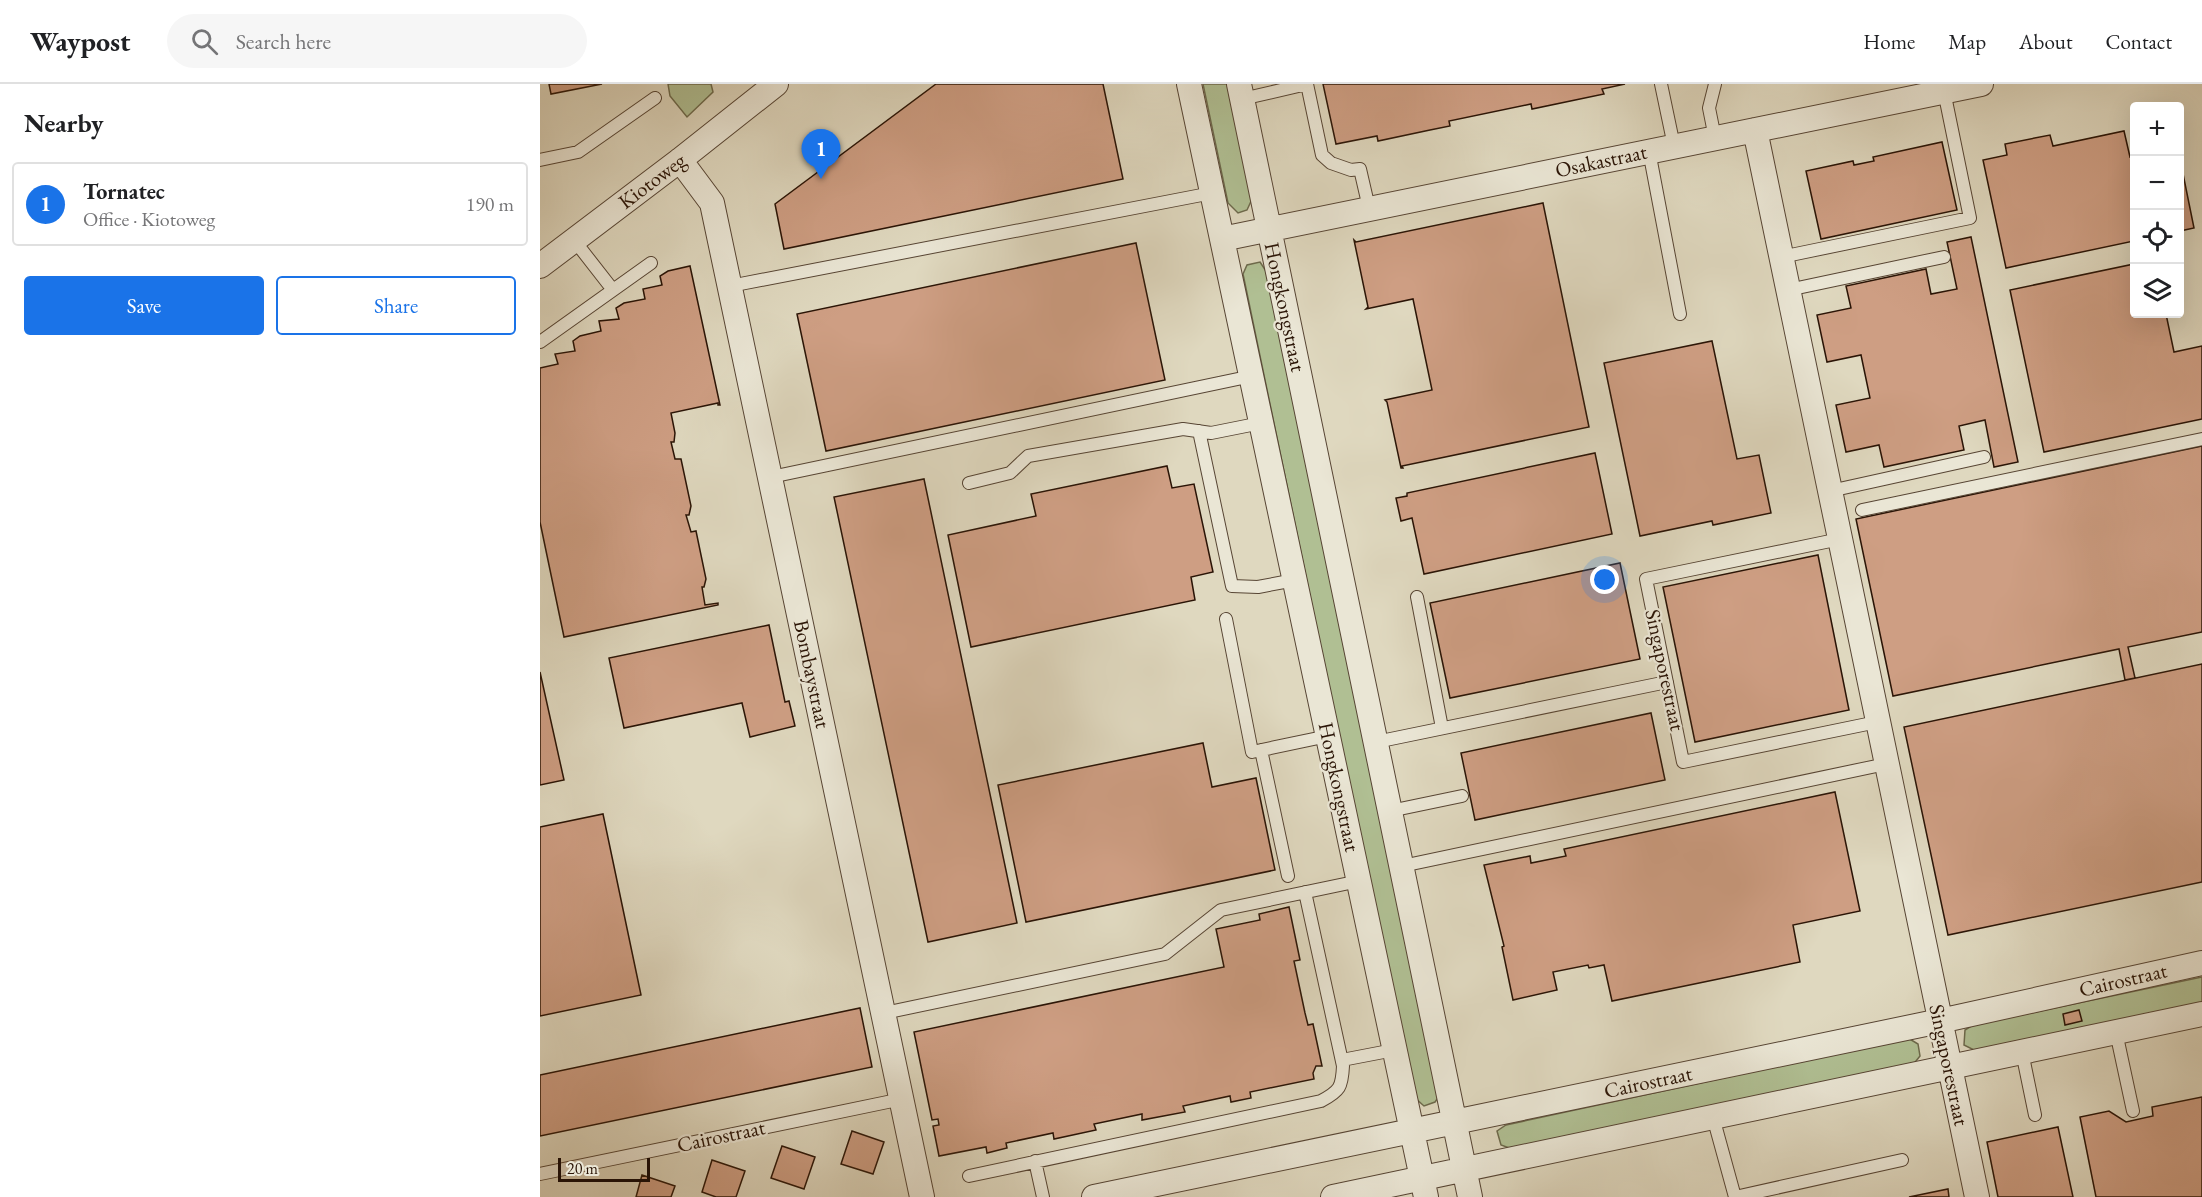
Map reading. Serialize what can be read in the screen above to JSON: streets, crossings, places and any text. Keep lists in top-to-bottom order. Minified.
{"streets":{"street":["Osakastraat","Kiotoweg","Hongkongstraat","Singaporestraat","Bombaystraat","Cairostraat"]},"crossings":[["Osakastraat","Hongkongstraat"],["Osakastraat","Singaporestraat"],["Kiotoweg","Bombaystraat"],["Hongkongstraat","Cairostraat"],["Singaporestraat","Cairostraat"],["Bombaystraat","Cairostraat"]],"scale_bar":"20 m","page":{"header":"Waypost","search":"Search here","nav":["Home","Map","About","Contact"],"heading":"Nearby","map_buttons":["+","−"],"pins":"1","list":[{"mark":"1","name":"Tornatec","note":"Office · Kiotoweg","value":"190 m"}],"buttons":["Save","Share"],"scale":"20 m"}}
